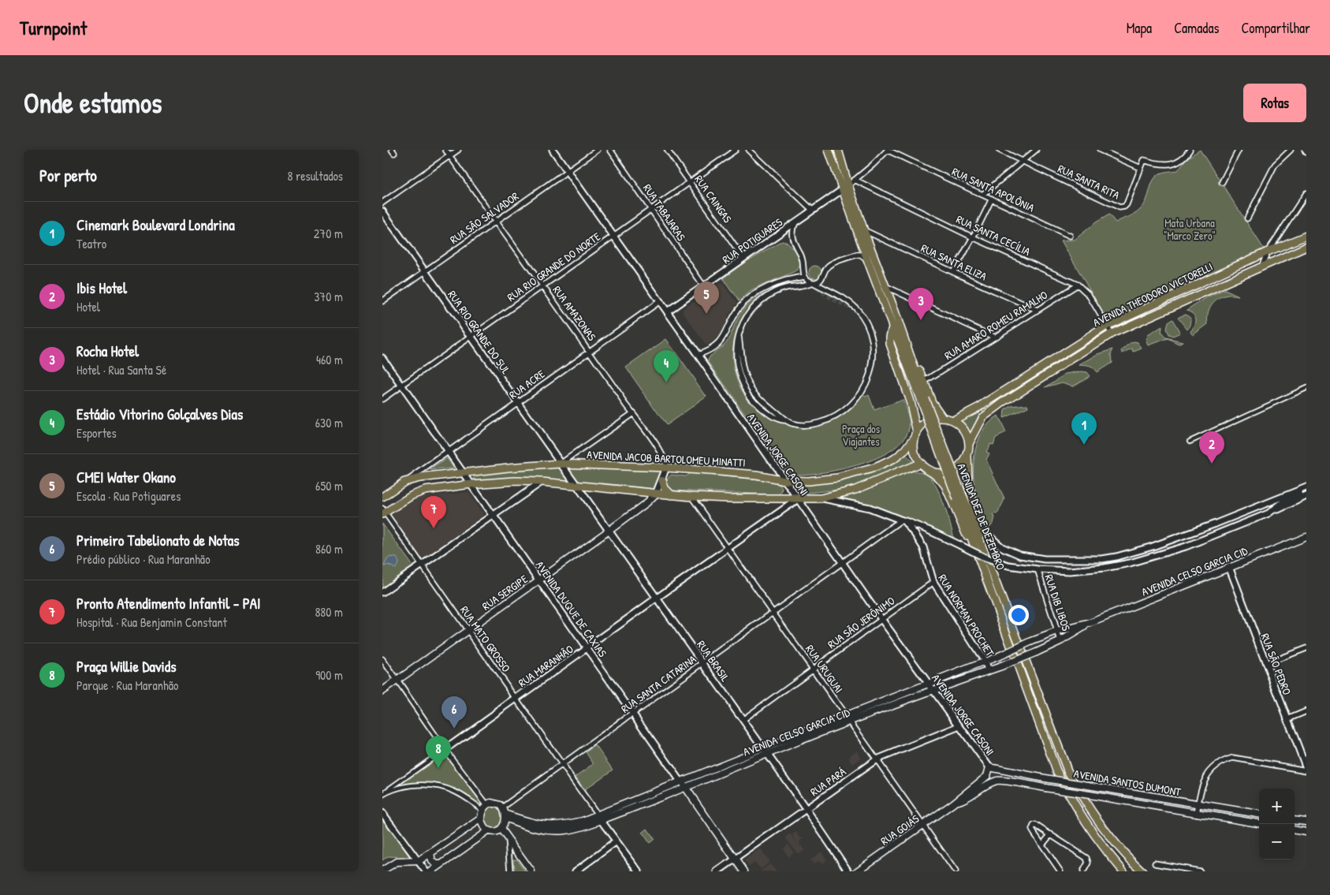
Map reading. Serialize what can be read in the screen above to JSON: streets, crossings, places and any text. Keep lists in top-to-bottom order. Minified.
{"streets":{"main road":["AVENIDA THEODORO VICTORELLI","AVENIDA JACOB BARTOLOMEU MINATTI","AVENIDA DEZ DE DEZEMBRO","AVENIDA CELSO GARCIA CID","RUA SERGIPE","AVENIDA DUQUE DE CAXIAS","AVENIDA SANTOS DUMONT","RUA GOIÁS"],"street":["RUA SANTA RITA","RUA SANTA APOLÔNIA","RUA CAINGAS","RUA TABAJARAS","RUA SÃO SALVADOR","RUA SANTA CECÍLIA","RUA POTIGUARES","RUA SANTA ELIZA","RUA RIO GRANDE DO NORTE","RUA AMAZONAS","RUA AMARO ROMEU RAMALHO","RUA RIO GRANDE DO SUL","RUA ACRE","AVENIDA JORGE CASONI","RUA DIB LIBOS","RUA NORMAN PROCHET","RUA SÃO JERÔNIMO","RUA MATO GROSSO","RUA BRASIL","RUA SÃO PEDRO","RUA MARANHÃO","RUA URUGUAI","RUA SANTA CATARINA","RUA PARÁ"]},"crossings":[["RUA CAINGAS","RUA POTIGUARES"],["RUA CAINGAS","RUA RIO GRANDE DO NORTE"],["RUA TABAJARAS","RUA POTIGUARES"],["RUA TABAJARAS","RUA RIO GRANDE DO NORTE"],["RUA SÃO SALVADOR","RUA AMAZONAS"],["RUA SÃO SALVADOR","RUA RIO GRANDE DO SUL"],["RUA SÃO SALVADOR","AVENIDA JORGE CASONI"],["RUA SANTA CECÍLIA","AVENIDA THEODORO VICTORELLI"],["RUA SANTA CECÍLIA","RUA AMARO ROMEU RAMALHO"],["RUA POTIGUARES","AVENIDA JORGE CASONI"],["RUA POTIGUARES","AVENIDA DEZ DE DEZEMBRO"],["RUA SANTA ELIZA","RUA AMARO ROMEU RAMALHO"],["RUA SANTA ELIZA","AVENIDA DEZ DE DEZEMBRO"],["RUA RIO GRANDE DO NORTE","RUA AMAZONAS"],["RUA RIO GRANDE DO NORTE","RUA RIO GRANDE DO SUL"],["RUA RIO GRANDE DO NORTE","AVENIDA JORGE CASONI"],["RUA RIO GRANDE DO NORTE","AVENIDA DUQUE DE CAXIAS"],["AVENIDA THEODORO VICTORELLI","AVENIDA JACOB BARTOLOMEU MINATTI"],["RUA AMAZONAS","RUA ACRE"],["RUA AMAZONAS","AVENIDA JACOB BARTOLOMEU MINATTI"],["RUA RIO GRANDE DO SUL","RUA ACRE"],["RUA RIO GRANDE DO SUL","AVENIDA JACOB BARTOLOMEU MINATTI"],["RUA RIO GRANDE DO SUL","RUA BRASIL"],["RUA ACRE","AVENIDA JORGE CASONI"],["RUA ACRE","AVENIDA JACOB BARTOLOMEU MINATTI"],["RUA ACRE","AVENIDA DUQUE DE CAXIAS"],["AVENIDA JORGE CASONI","AVENIDA JACOB BARTOLOMEU MINATTI"],["AVENIDA JORGE CASONI","AVENIDA CELSO GARCIA CID"],["AVENIDA JORGE CASONI","RUA SÃO JERÔNIMO"],["AVENIDA JORGE CASONI","RUA MARANHÃO"],["AVENIDA JORGE CASONI","RUA SANTA CATARINA"],["AVENIDA JORGE CASONI","RUA PARÁ"],["AVENIDA JORGE CASONI","AVENIDA SANTOS DUMONT"],["AVENIDA JORGE CASONI","RUA GOIÁS"],["AVENIDA JACOB BARTOLOMEU MINATTI","AVENIDA DUQUE DE CAXIAS"],["AVENIDA JACOB BARTOLOMEU MINATTI","RUA BRASIL"],["AVENIDA CELSO GARCIA CID","RUA DIB LIBOS"],["AVENIDA CELSO GARCIA CID","AVENIDA DUQUE DE CAXIAS"],["AVENIDA CELSO GARCIA CID","RUA NORMAN PROCHET"],["AVENIDA CELSO GARCIA CID","RUA MATO GROSSO"],["AVENIDA CELSO GARCIA CID","RUA BRASIL"],["AVENIDA CELSO GARCIA CID","RUA SÃO PEDRO"],["AVENIDA CELSO GARCIA CID","RUA URUGUAI"],["AVENIDA CELSO GARCIA CID","RUA SANTA CATARINA"],["RUA SERGIPE","AVENIDA DUQUE DE CAXIAS"],["RUA SERGIPE","RUA MATO GROSSO"],["RUA SERGIPE","RUA BRASIL"],["AVENIDA DUQUE DE CAXIAS","RUA MARANHÃO"],["AVENIDA DUQUE DE CAXIAS","RUA SANTA CATARINA"],["AVENIDA DUQUE DE CAXIAS","RUA PARÁ"],["RUA NORMAN PROCHET","RUA SÃO JERÔNIMO"],["RUA NORMAN PROCHET","RUA SANTA CATARINA"],["RUA SÃO JERÔNIMO","RUA BRASIL"],["RUA SÃO JERÔNIMO","RUA URUGUAI"],["RUA MATO GROSSO","RUA MARANHÃO"],["RUA MATO GROSSO","RUA SANTA CATARINA"],["RUA BRASIL","RUA MARANHÃO"],["RUA BRASIL","RUA SANTA CATARINA"],["RUA BRASIL","RUA PARÁ"],["RUA MARANHÃO","RUA URUGUAI"],["RUA URUGUAI","RUA SANTA CATARINA"],["RUA URUGUAI","RUA PARÁ"],["RUA URUGUAI","RUA GOIÁS"],["AVENIDA SANTOS DUMONT","RUA GOIÁS"]],"parks":["Mata Urbana \"Marco Zero\"","Praça dos Viajantes"],"page":{"header":"Turnpoint","nav":["Mapa","Camadas","Compartilhar"],"buttons":"Rotas","title":"Onde estamos","heading":["Por perto","8 resultados"],"list":[{"mark":"1","name":"Cinemark Boulevard Londrina","note":"Teatro","value":"270 m"},{"mark":"2","name":"Ibis Hotel","note":"Hotel","value":"370 m"},{"mark":"3","name":"Rocha Hotel","note":"Hotel · Rua Santa Sé","value":"460 m"},{"mark":"4","name":"Estádio Vitorino Golçalves Dias","note":"Esportes","value":"630 m"},{"mark":"5","name":"CMEI Water Okano","note":"Escola · Rua Potiguares","value":"650 m"},{"mark":"6","name":"Primeiro Tabelionato de Notas","note":"Prédio público · Rua Maranhão","value":"860 m"},{"mark":"7","name":"Pronto Atendimento Infantil - PAI","note":"Hospital · Rua Benjamin Constant","value":"880 m"},{"mark":"8","name":"Praça Willie Davids","note":"Parque · Rua Maranhão","value":"900 m"}],"pins":["5","3","4","1","2","7","6","8"],"map_buttons":["+","−"]}}
